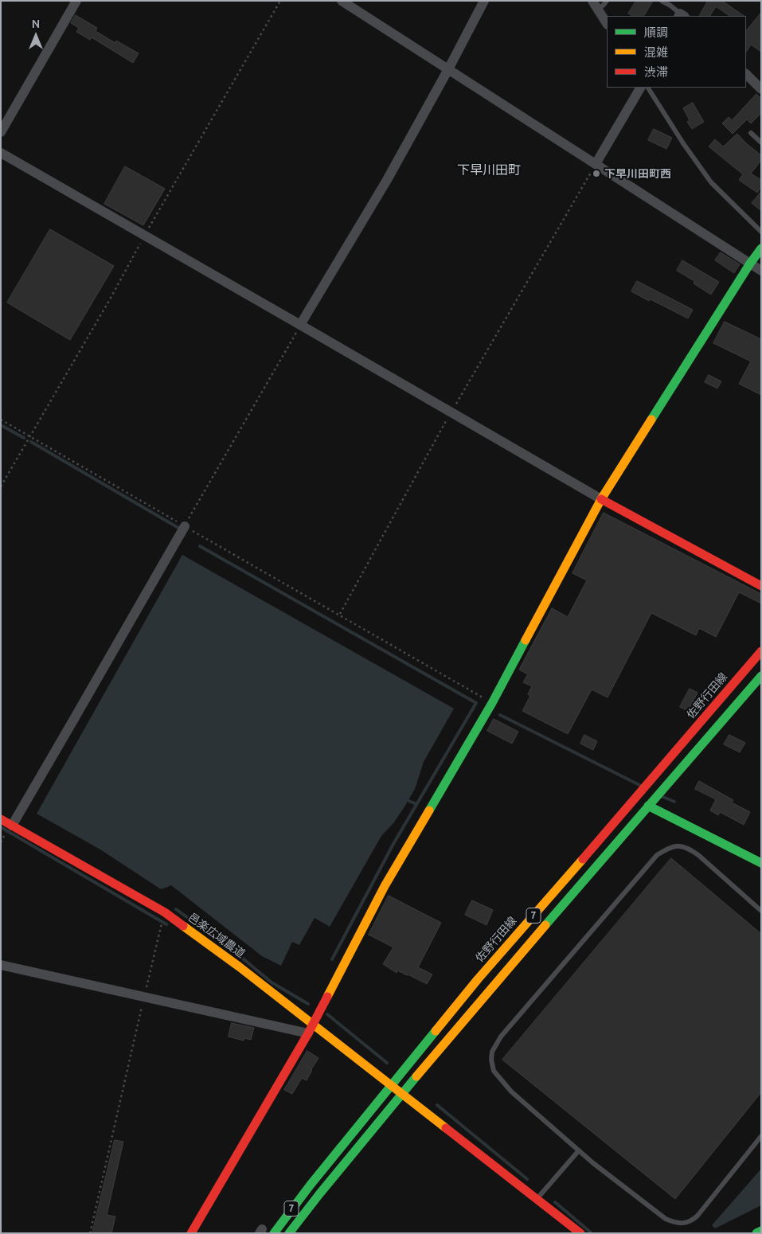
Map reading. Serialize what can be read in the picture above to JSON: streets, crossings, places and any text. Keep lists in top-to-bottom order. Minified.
{"streets":{"street":["佐野行田線","7","邑楽広域農道"]},"crossings":[["佐野行田線","邑楽広域農道"],["7","邑楽広域農道"]],"districts":["下早川田町"],"places":["下早川田町西"],"legend":["順調","混雑","渋滞"],"north":"top"}
